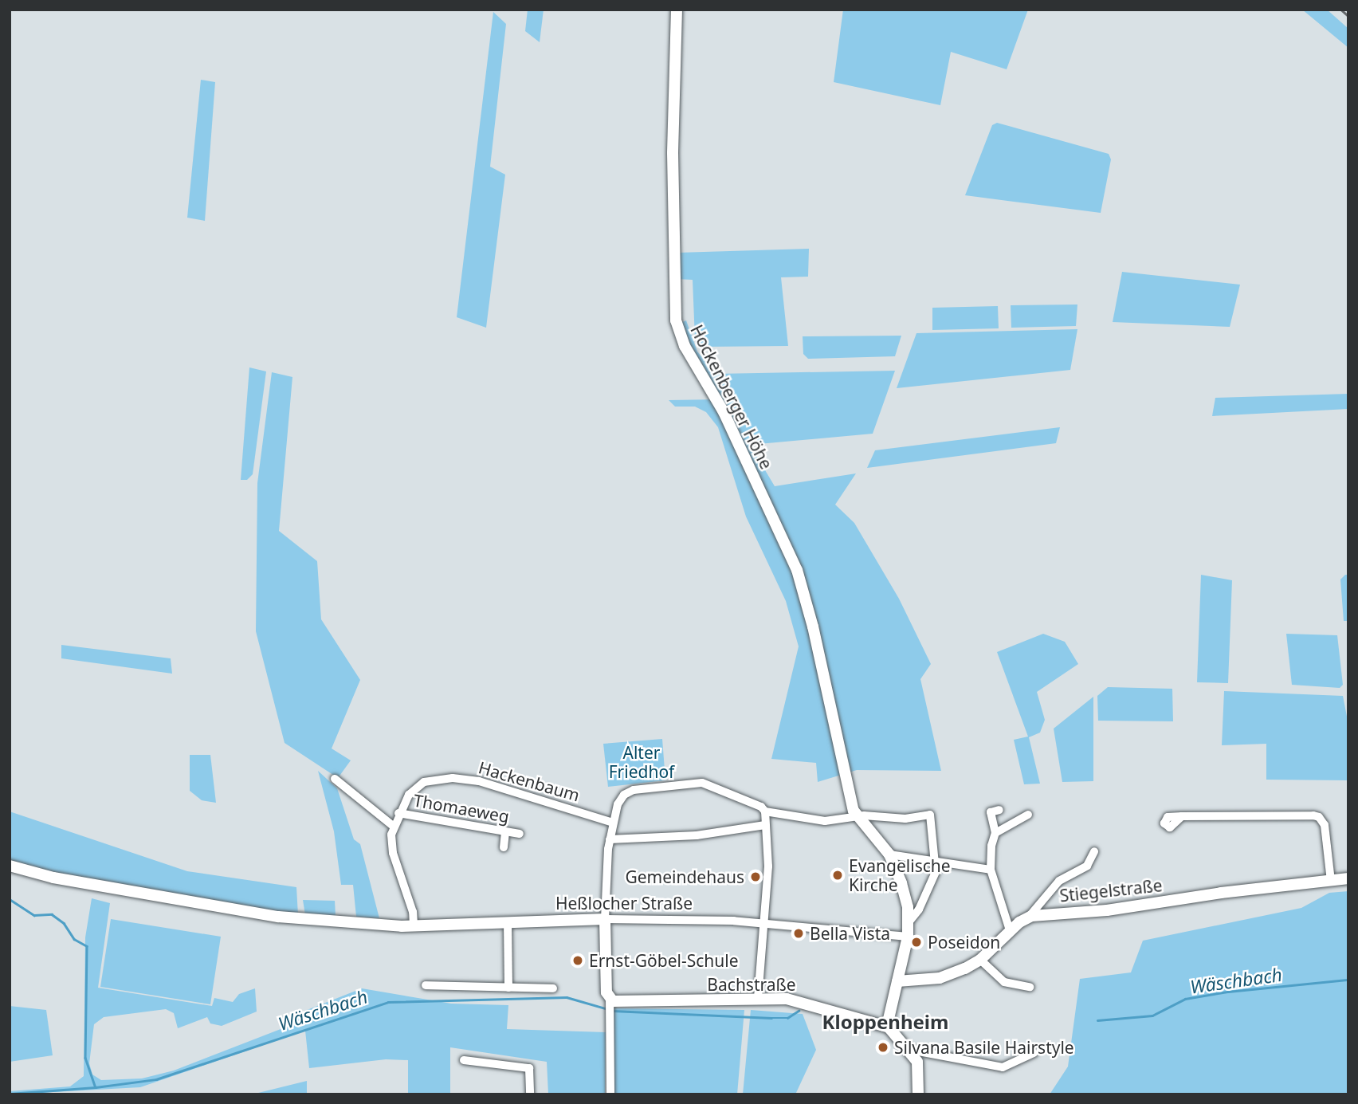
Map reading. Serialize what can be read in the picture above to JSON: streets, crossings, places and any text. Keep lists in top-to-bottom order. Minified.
{"streets":{"street":["Hockenberger Höhe","Hackenbaum","Thomaeweg","Stiegelstraße","Heßlocher Straße","Bachstraße"]},"crossings":[["Hackenbaum","Thomaeweg"],["Hackenbaum","Heßlocher Straße"]],"districts":["Kloppenheim"],"water":["Wäschbach"],"parks":["Alter Friedhof"],"places":["Evangelische Kirche","Gemeindehaus","Bella Vista","Poseidon","Ernst-Göbel-Schule","Silvana Basile Hairstyle"]}
